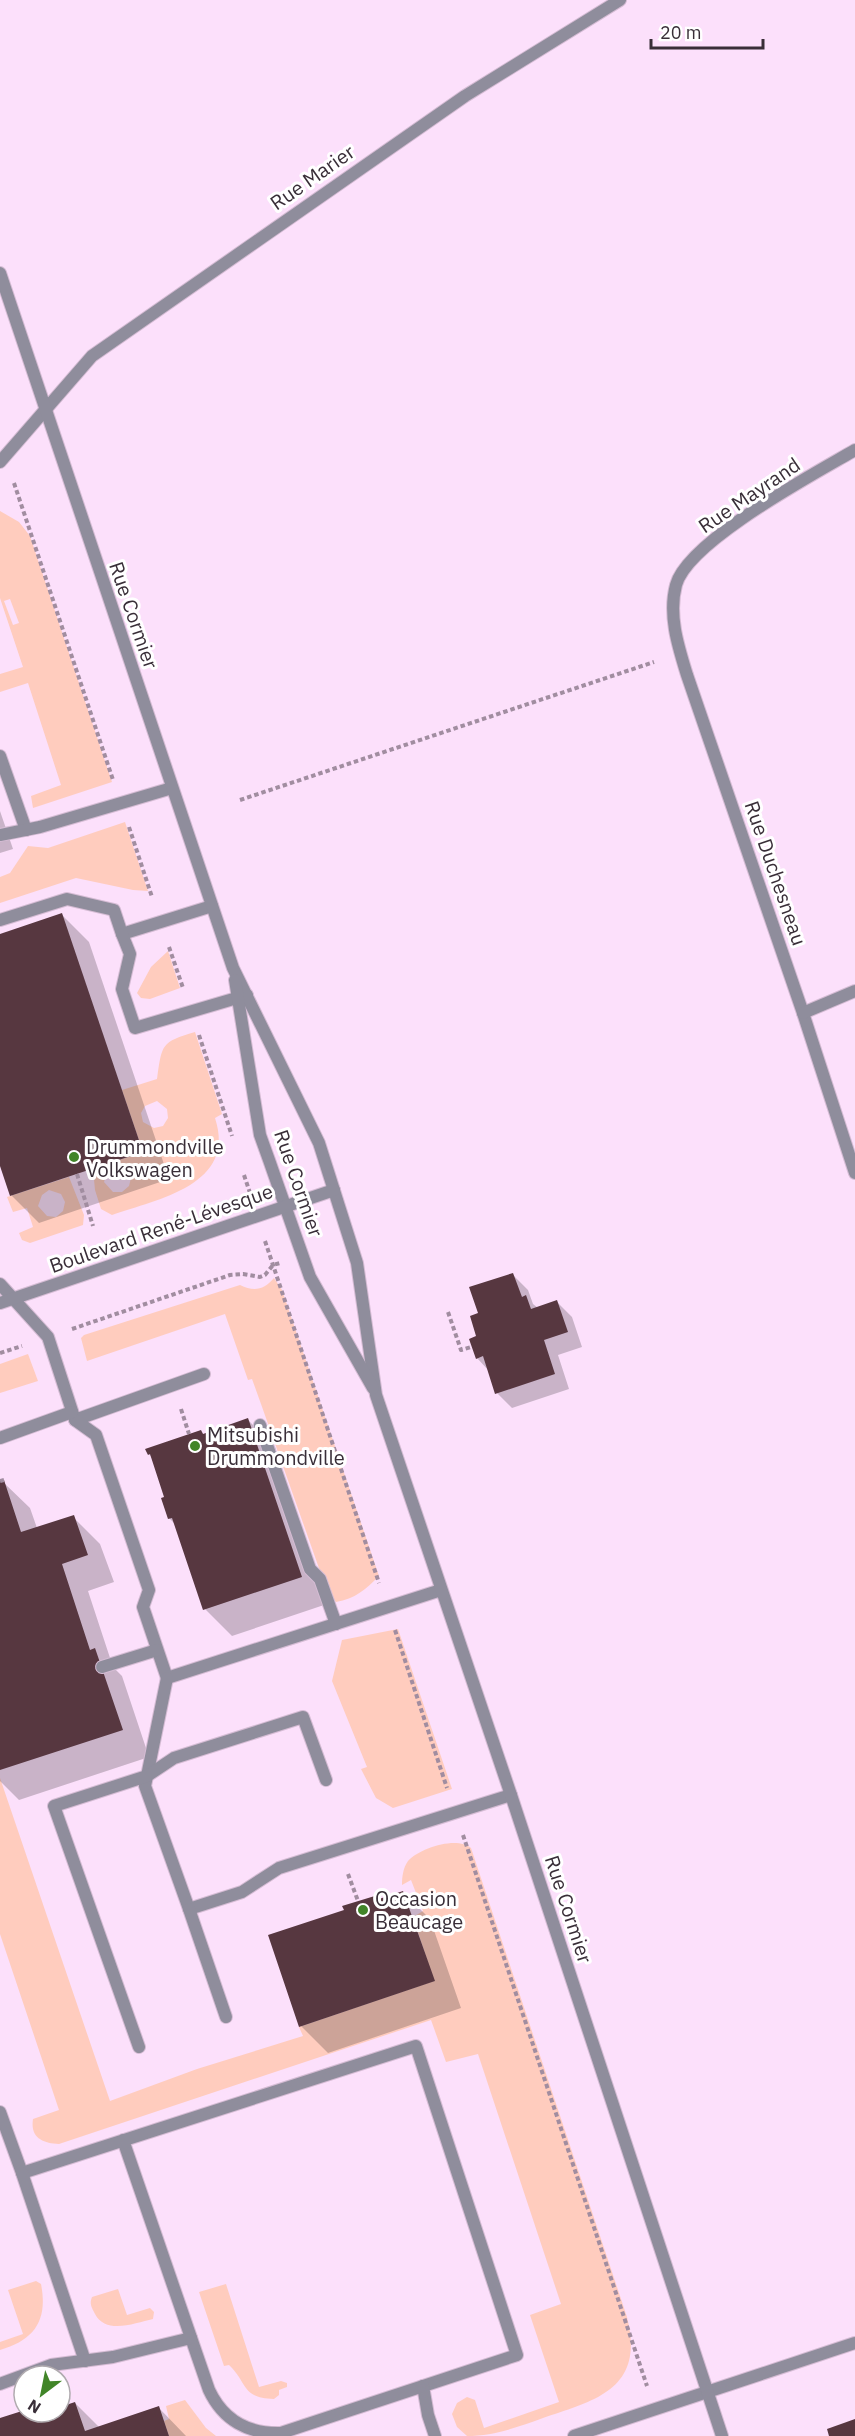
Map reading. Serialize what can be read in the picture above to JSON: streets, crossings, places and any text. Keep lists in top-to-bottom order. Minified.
{"streets":{"street":["Rue Marier","Rue Mayrand","Rue Cormier","Rue Duchesneau","Boulevard René-Lévesque"]},"crossings":[["Rue Marier","Rue Cormier"],["Rue Mayrand","Rue Duchesneau"],["Rue Cormier","Boulevard René-Lévesque"]],"places":["Drummondville Volkswagen","Mitsubishi Drummondville","Occasion Beaucage"],"scale_bar":"20 m","north":"bottom left"}
